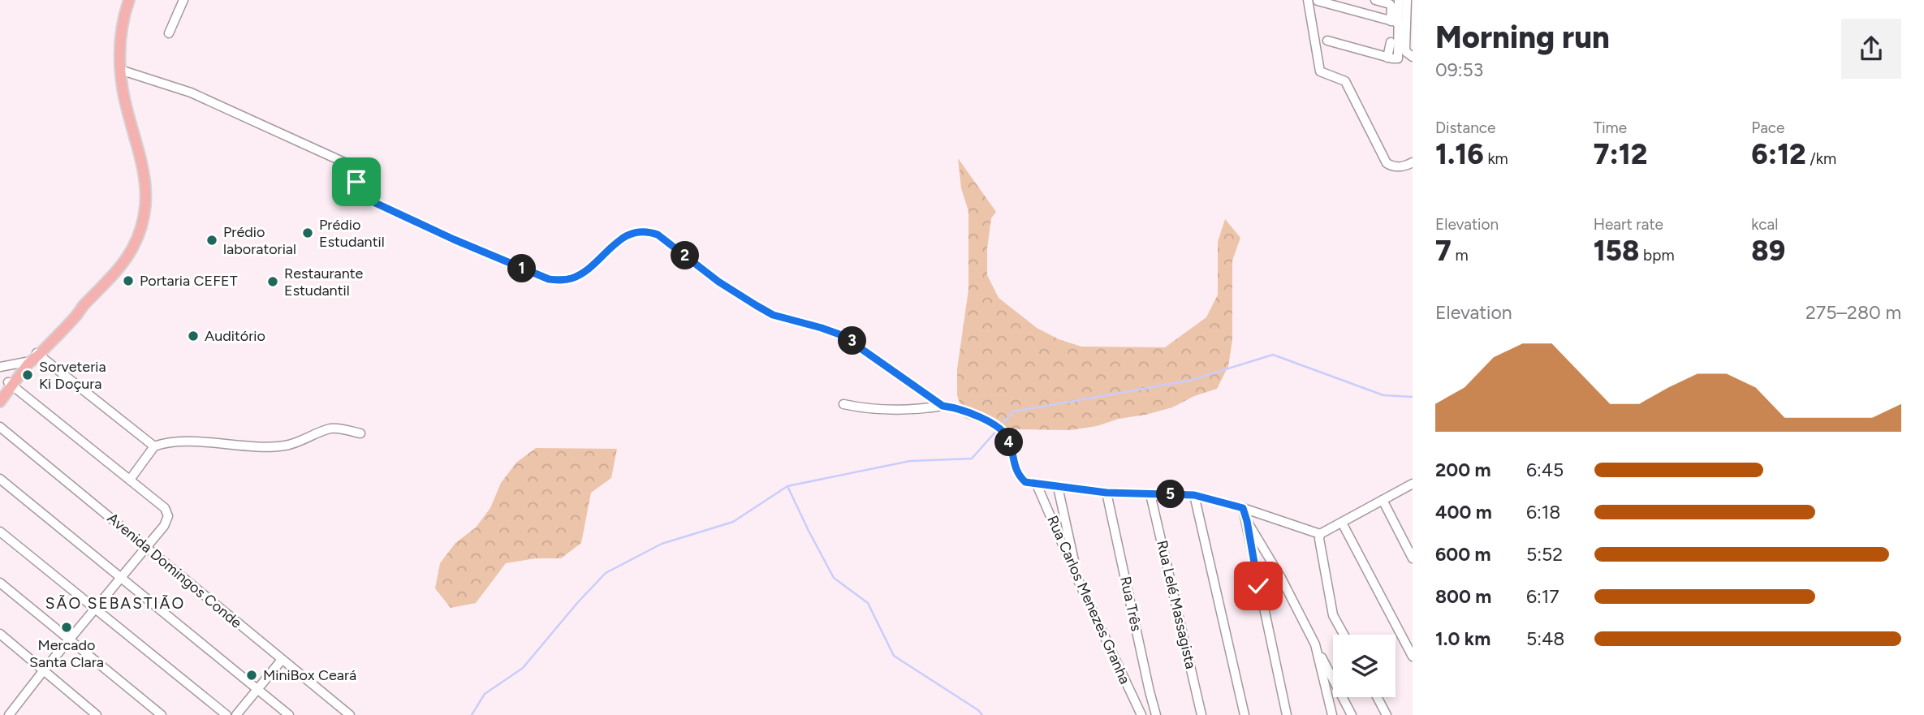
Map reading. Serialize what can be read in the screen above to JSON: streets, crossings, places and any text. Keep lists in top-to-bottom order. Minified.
{"streets":{"street":["Avenida Domingos Conde","Rua Carlos Menezes Granha","Rua Três","Rua Lelé Massagista"]},"districts":["SÃO SEBASTIÃO"],"places":["Prédio Estudantil","Prédio laboratorial","Portaria CEFET","Restaurante Estudantil","Auditório","Sorveteria Ki Doçura","Mercado Santa Clara","MiniBox Ceará"],"page":{"heading":["Morning run","09:53"],"stats":[["Distance","1.16 km"],["Time","7:12"],["Pace","6:12 /km"],["Elevation","7 m"],["Heart rate","158 bpm"],["kcal","89"]],"pins":["2","1","3","4","5"],"chart":["Elevation","275–280 m"],"list":[{"name":"200 m","note":"6:45"},{"name":"400 m","note":"6:18"},{"name":"600 m","note":"5:52"},{"name":"800 m","note":"6:17"},{"name":"1.0 km","note":"5:48"}]}}
